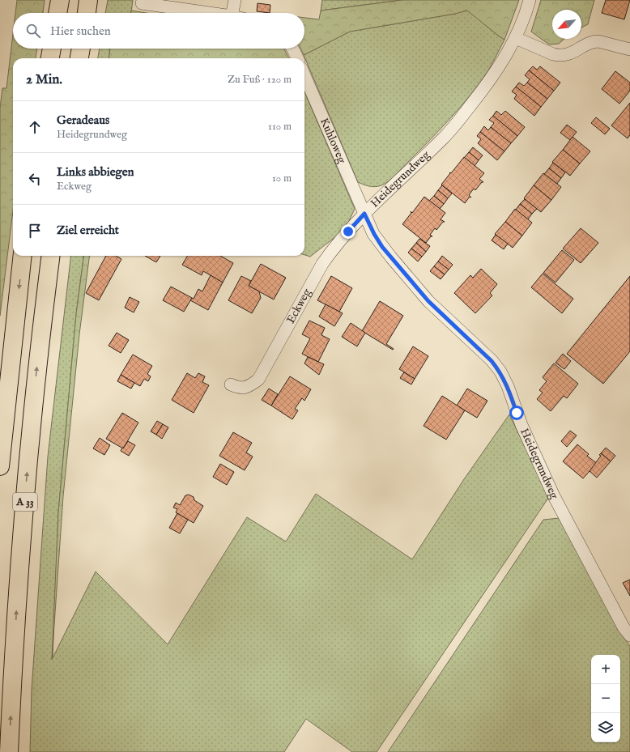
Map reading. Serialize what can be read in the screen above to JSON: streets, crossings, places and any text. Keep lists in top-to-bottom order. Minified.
{"streets":{"highway":["A 33"],"street":["Kuhloweg","Heidegrundweg","Eckweg"]},"crossings":[["Kuhloweg","Heidegrundweg"],["Kuhloweg","Eckweg"],["Heidegrundweg","Eckweg"]],"north":"bottom left","page":{"search":"Hier suchen","heading":["2 Min.","Zu Fuß · 120 m"],"list":[["Geradeaus","Heidegrundweg","110 m"],["Links abbiegen","Eckweg","10 m"],"Ziel erreicht"],"map_buttons":["+","−"]}}
